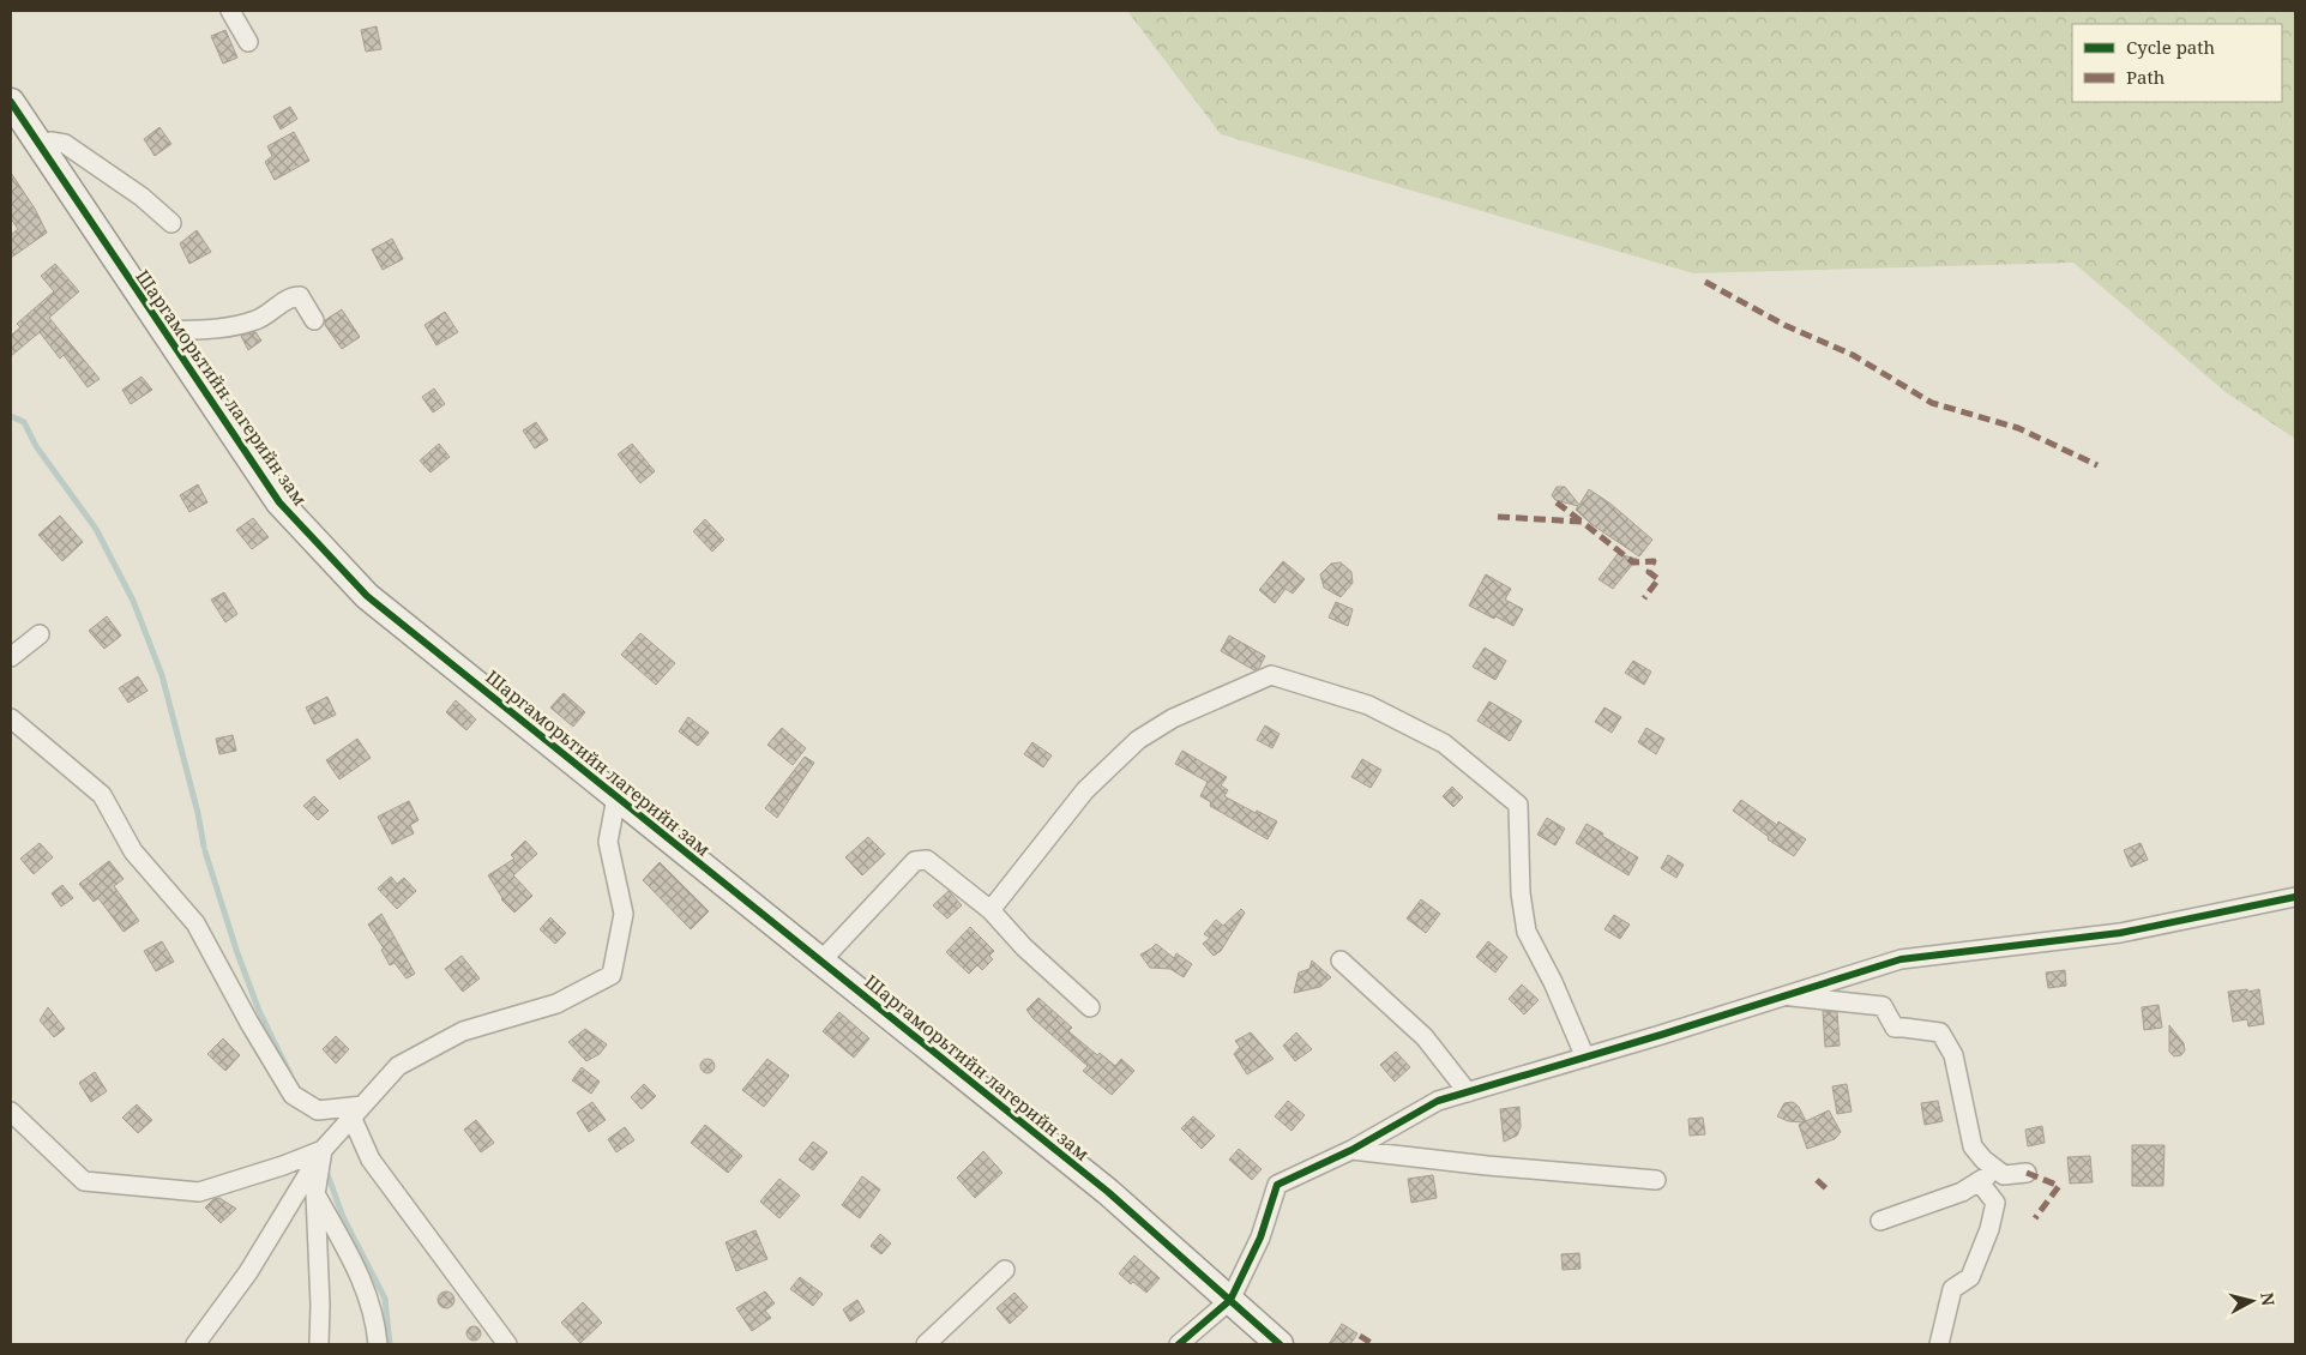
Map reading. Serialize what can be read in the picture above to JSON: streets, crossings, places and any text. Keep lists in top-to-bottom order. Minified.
{"streets":{"street":["Шаргаморьтийн лагерийн зам"]},"legend":["Cycle path","Path"],"north":"right"}
